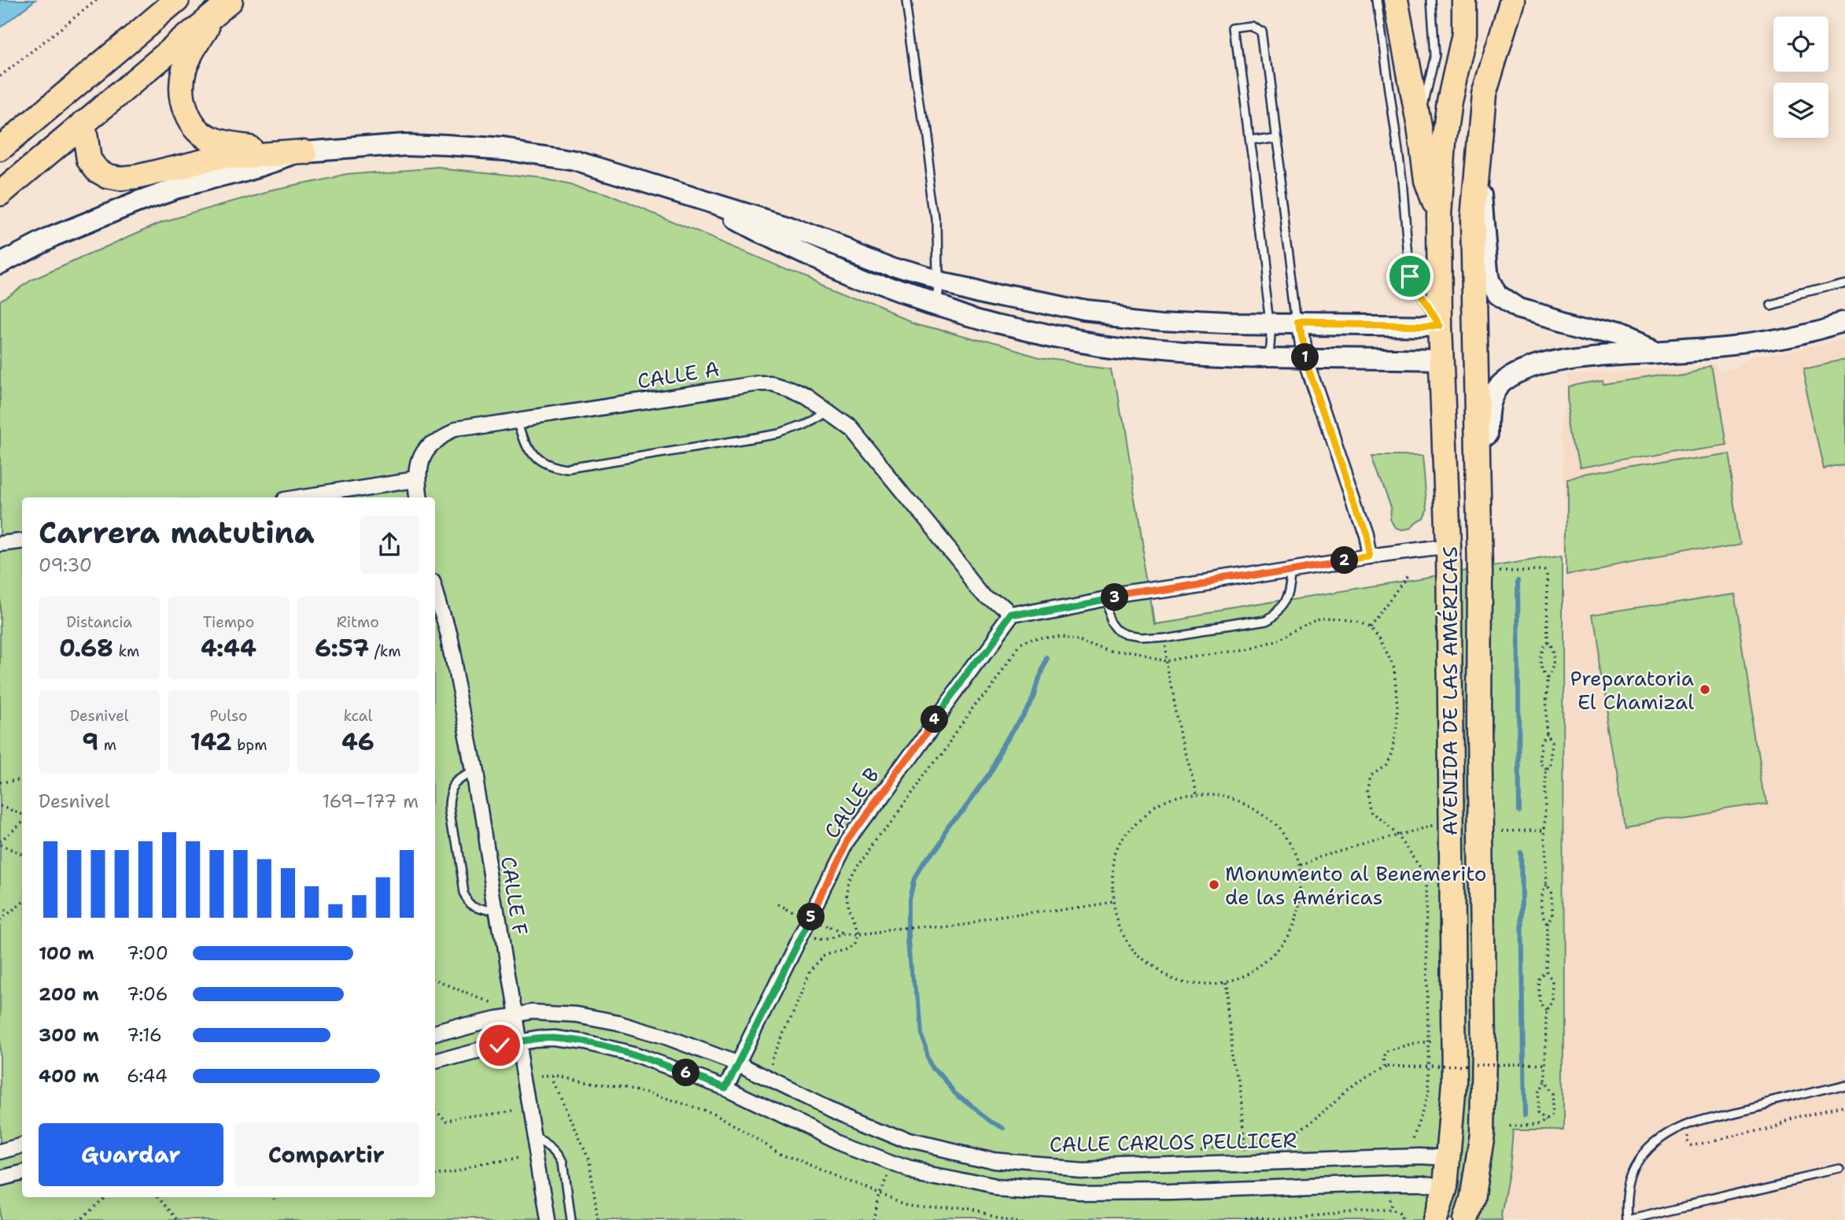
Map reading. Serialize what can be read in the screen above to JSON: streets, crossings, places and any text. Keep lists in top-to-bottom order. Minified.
{"streets":{"highway":["AVENIDA DE LAS AMÉRICAS"],"street":["CALLE A","CALLE B","CALLE F","CALLE CARLOS PELLICER"]},"crossings":[["CALLE A","CALLE B"],["AVENIDA DE LAS AMÉRICAS","CALLE CARLOS PELLICER"],["CALLE B","CALLE CARLOS PELLICER"],["CALLE F","CALLE CARLOS PELLICER"]],"places":["Preparatoria El Chamizal","Monumento al Benemerito de las Américas"],"page":{"pins":["1","2","3","4","5","6"],"heading":["Carrera matutina","09:30"],"stats":[["Distancia","0.68 km"],["Tiempo","4:44"],["Ritmo","6:57 /km"],["Desnivel","9 m"],["Pulso","142 bpm"],["kcal","46"]],"chart":["Desnivel","169–177 m"],"list":[{"name":"100 m","note":"7:00"},{"name":"200 m","note":"7:06"},{"name":"300 m","note":"7:16"},{"name":"400 m","note":"6:44"}],"buttons":["Guardar","Compartir"]}}
